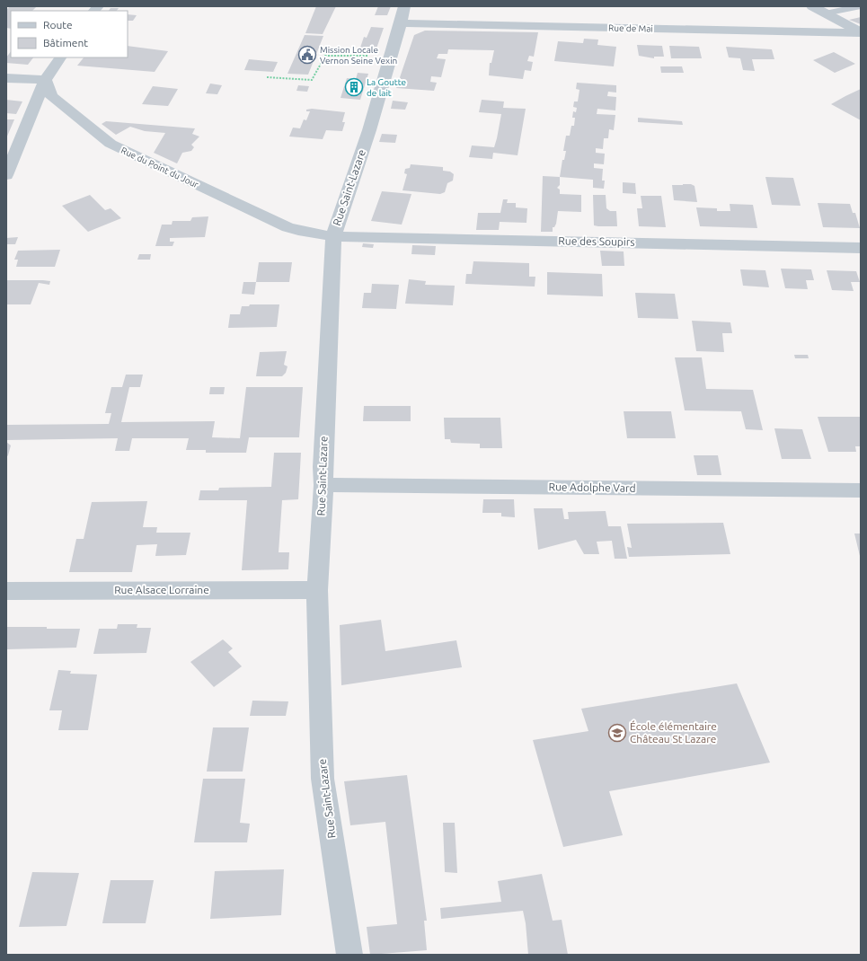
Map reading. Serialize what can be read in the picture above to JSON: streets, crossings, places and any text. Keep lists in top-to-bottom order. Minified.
{"streets":{"street":["Rue de Mai","Rue du Point du Jour","Rue Saint-Lazare","Rue des Soupirs","Rue Adolphe Vard","Rue Alsace Lorraine"]},"crossings":[["Rue de Mai","Rue Saint-Lazare"],["Rue du Point du Jour","Rue Saint-Lazare"],["Rue du Point du Jour","Rue des Soupirs"],["Rue Saint-Lazare","Rue des Soupirs"],["Rue Saint-Lazare","Rue Adolphe Vard"],["Rue Saint-Lazare","Rue Alsace Lorraine"]],"places":{"public building":["Mission Locale Vernon Seine Vexin"],"building":["La Goutte de lait"],"school or university":["École élémentaire Château St Lazare"]},"legend":["Route","Bâtiment"]}
